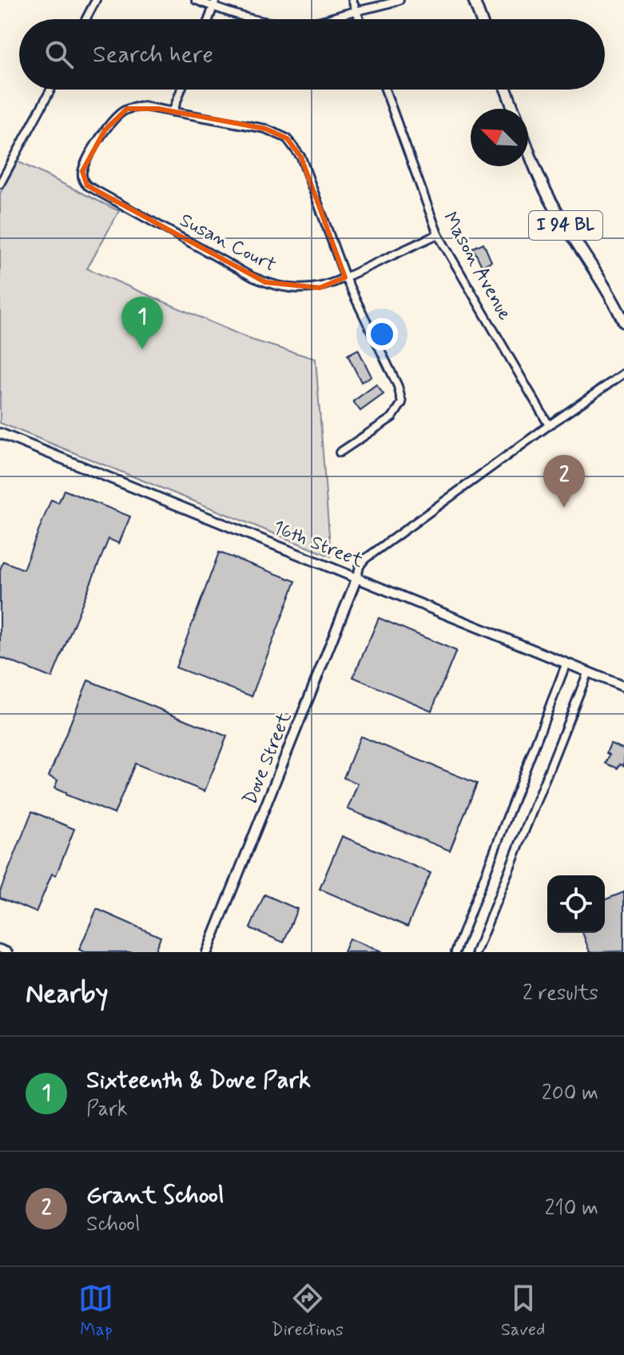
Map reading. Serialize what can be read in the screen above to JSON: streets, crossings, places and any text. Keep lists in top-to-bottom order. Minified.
{"streets":{"main road":["I 94 BL"],"street":["Susan Court","Mason Avenue","16th Street","Dove Street"]},"crossings":[["Susan Court","Mason Avenue"],["16th Street","Dove Street"]],"north":"top left","page":{"search":"Search here","pins":["1","2"],"heading":["Nearby","2 results"],"list":[{"mark":"1","name":"Sixteenth & Dove Park","note":"Park","value":"200 m"},{"mark":"2","name":"Grant School","note":"School","value":"210 m"}],"nav":["Map","Directions","Saved"]}}
